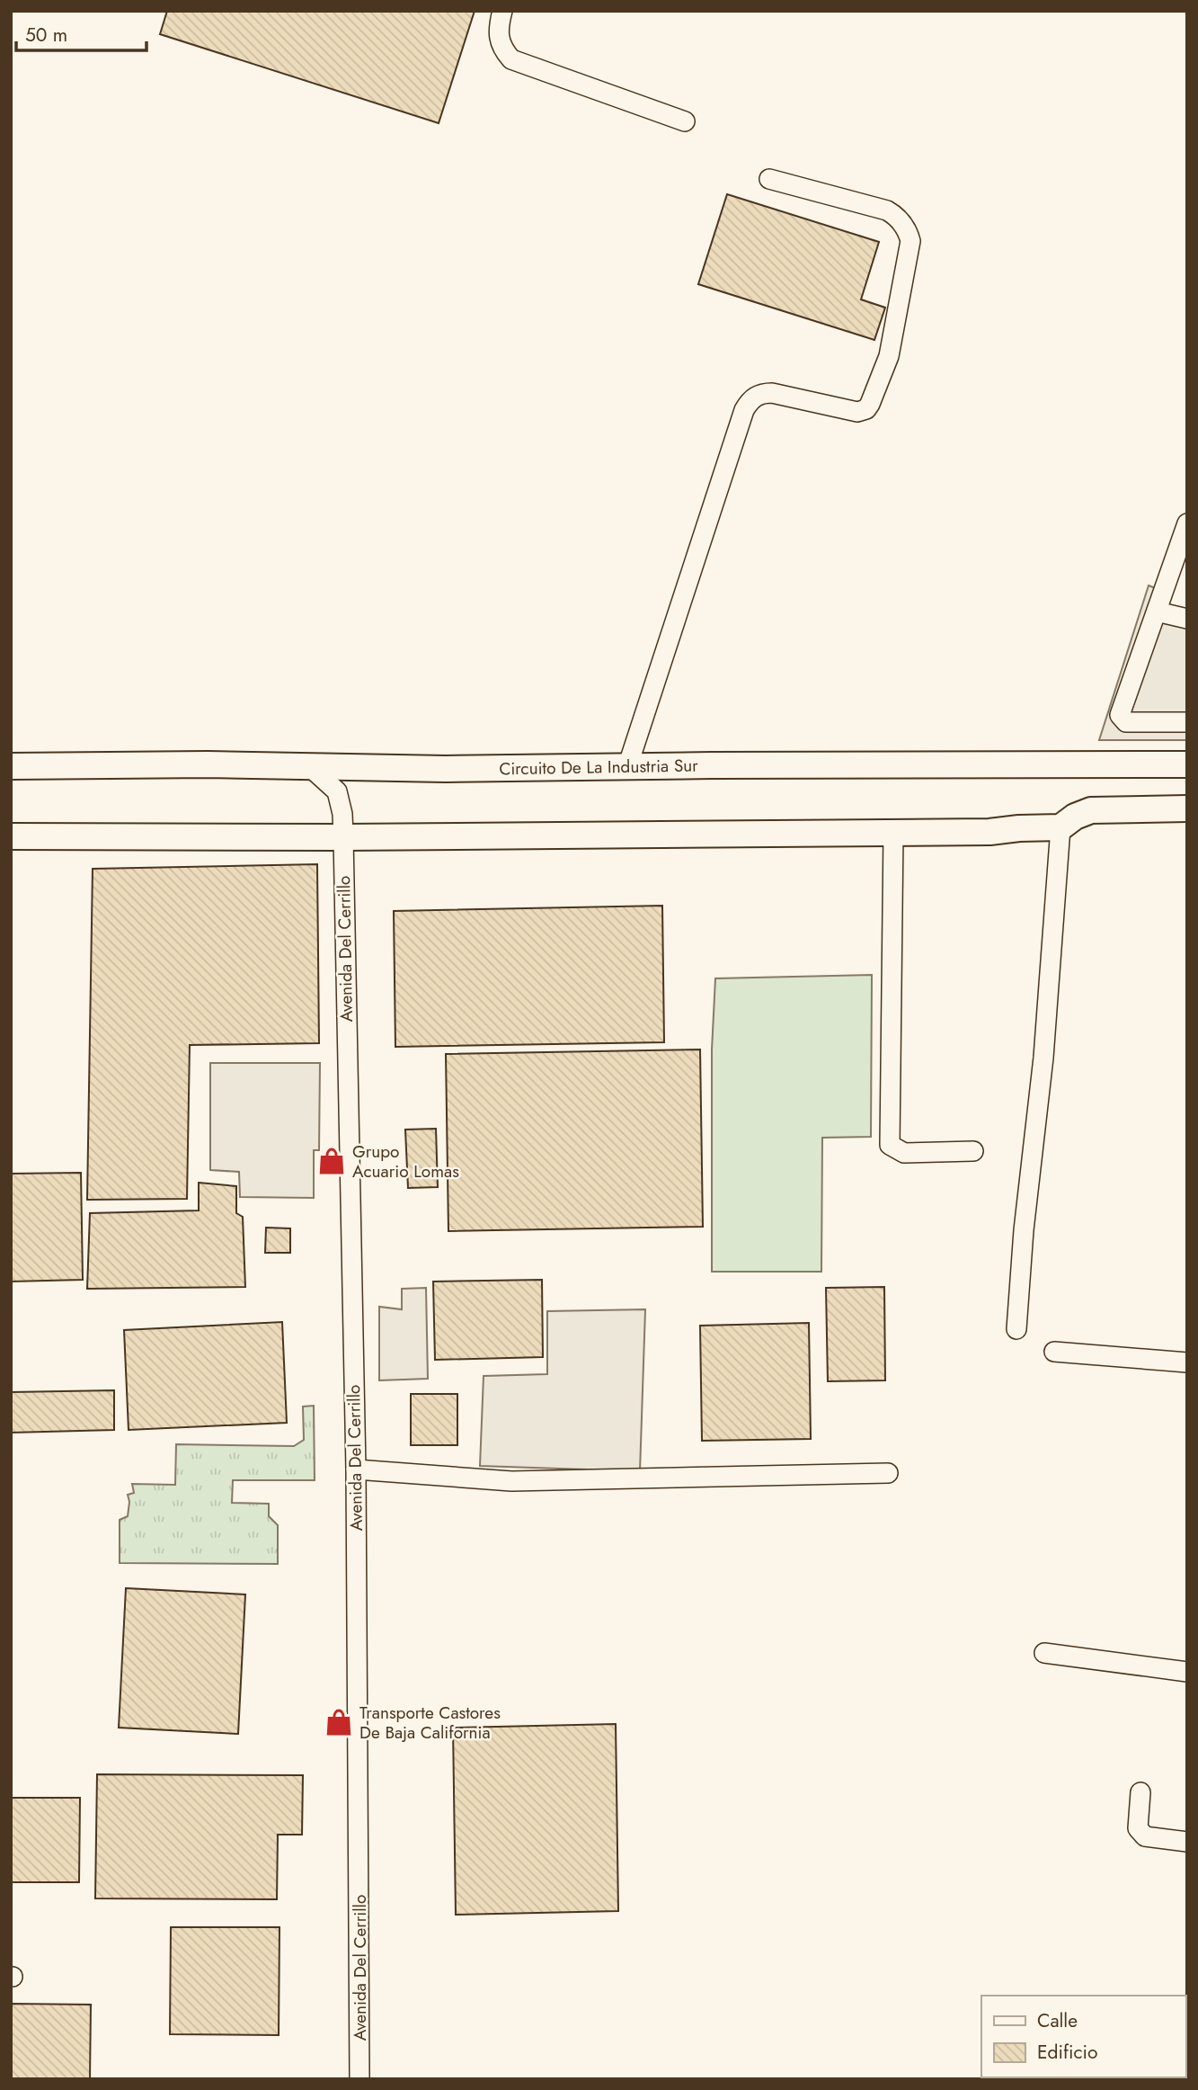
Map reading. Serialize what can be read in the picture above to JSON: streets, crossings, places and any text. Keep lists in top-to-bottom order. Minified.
{"streets":{"main road":["Circuito De La Industria Sur"],"street":["Avenida Del Cerrillo"]},"crossings":[["Circuito De La Industria Sur","Avenida Del Cerrillo"]],"places":{"shop":["Grupo Acuario Lomas","Transporte Castores De Baja California"]},"legend":["Calle","Edificio"],"scale_bar":"50 m"}
